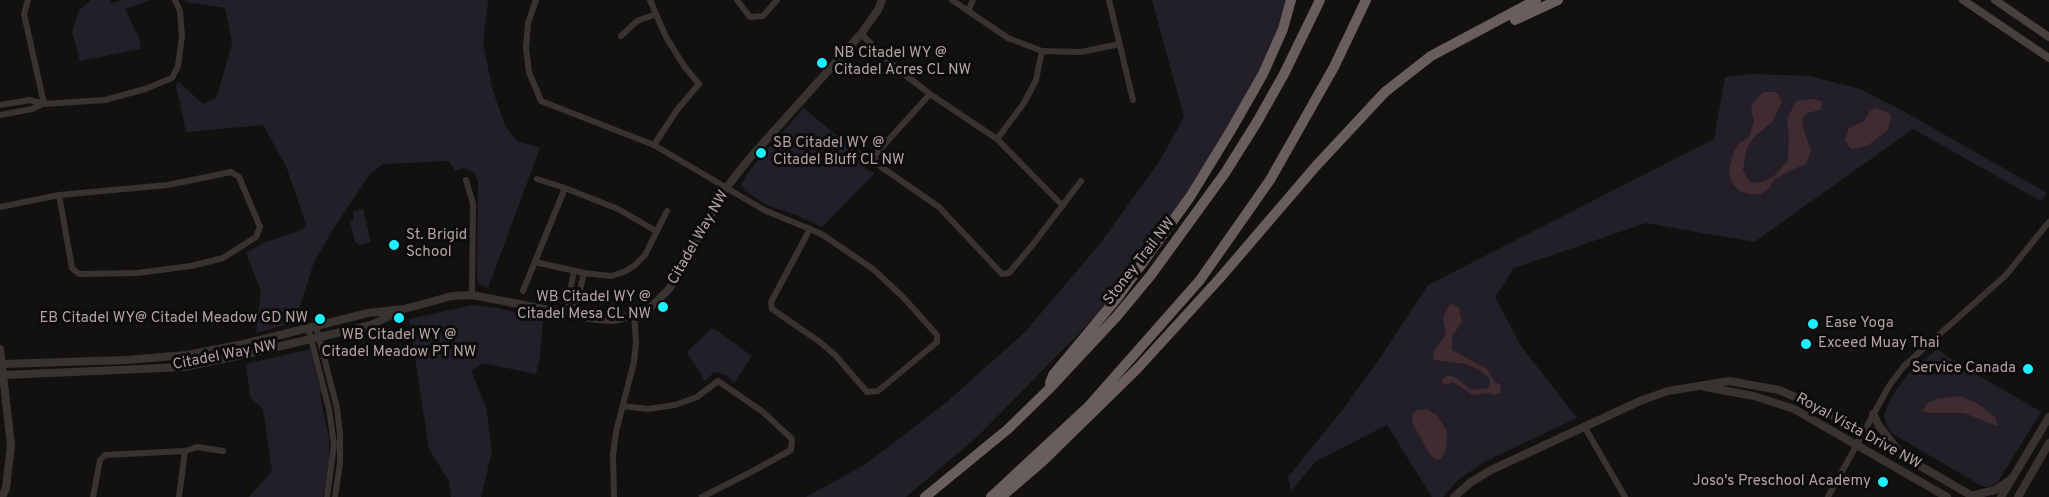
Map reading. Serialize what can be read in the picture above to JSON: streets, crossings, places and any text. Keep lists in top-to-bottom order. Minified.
{"streets":{"highway":["Stoney Trail NW"],"street":["Citadel Way NW","Royal Vista Drive NW"]},"places":["NB Citadel WY @ Citadel Acres CL NW","SB Citadel WY @ Citadel Bluff CL NW","St. Brigid School","WB Citadel WY @ Citadel Mesa CL NW","WB Citadel WY @ Citadel Meadow PT NW","EB Citadel WY@ Citadel Meadow GD NW","Ease Yoga","Exceed Muay Thai","Service Canada","Joso's Preschool Academy"]}
